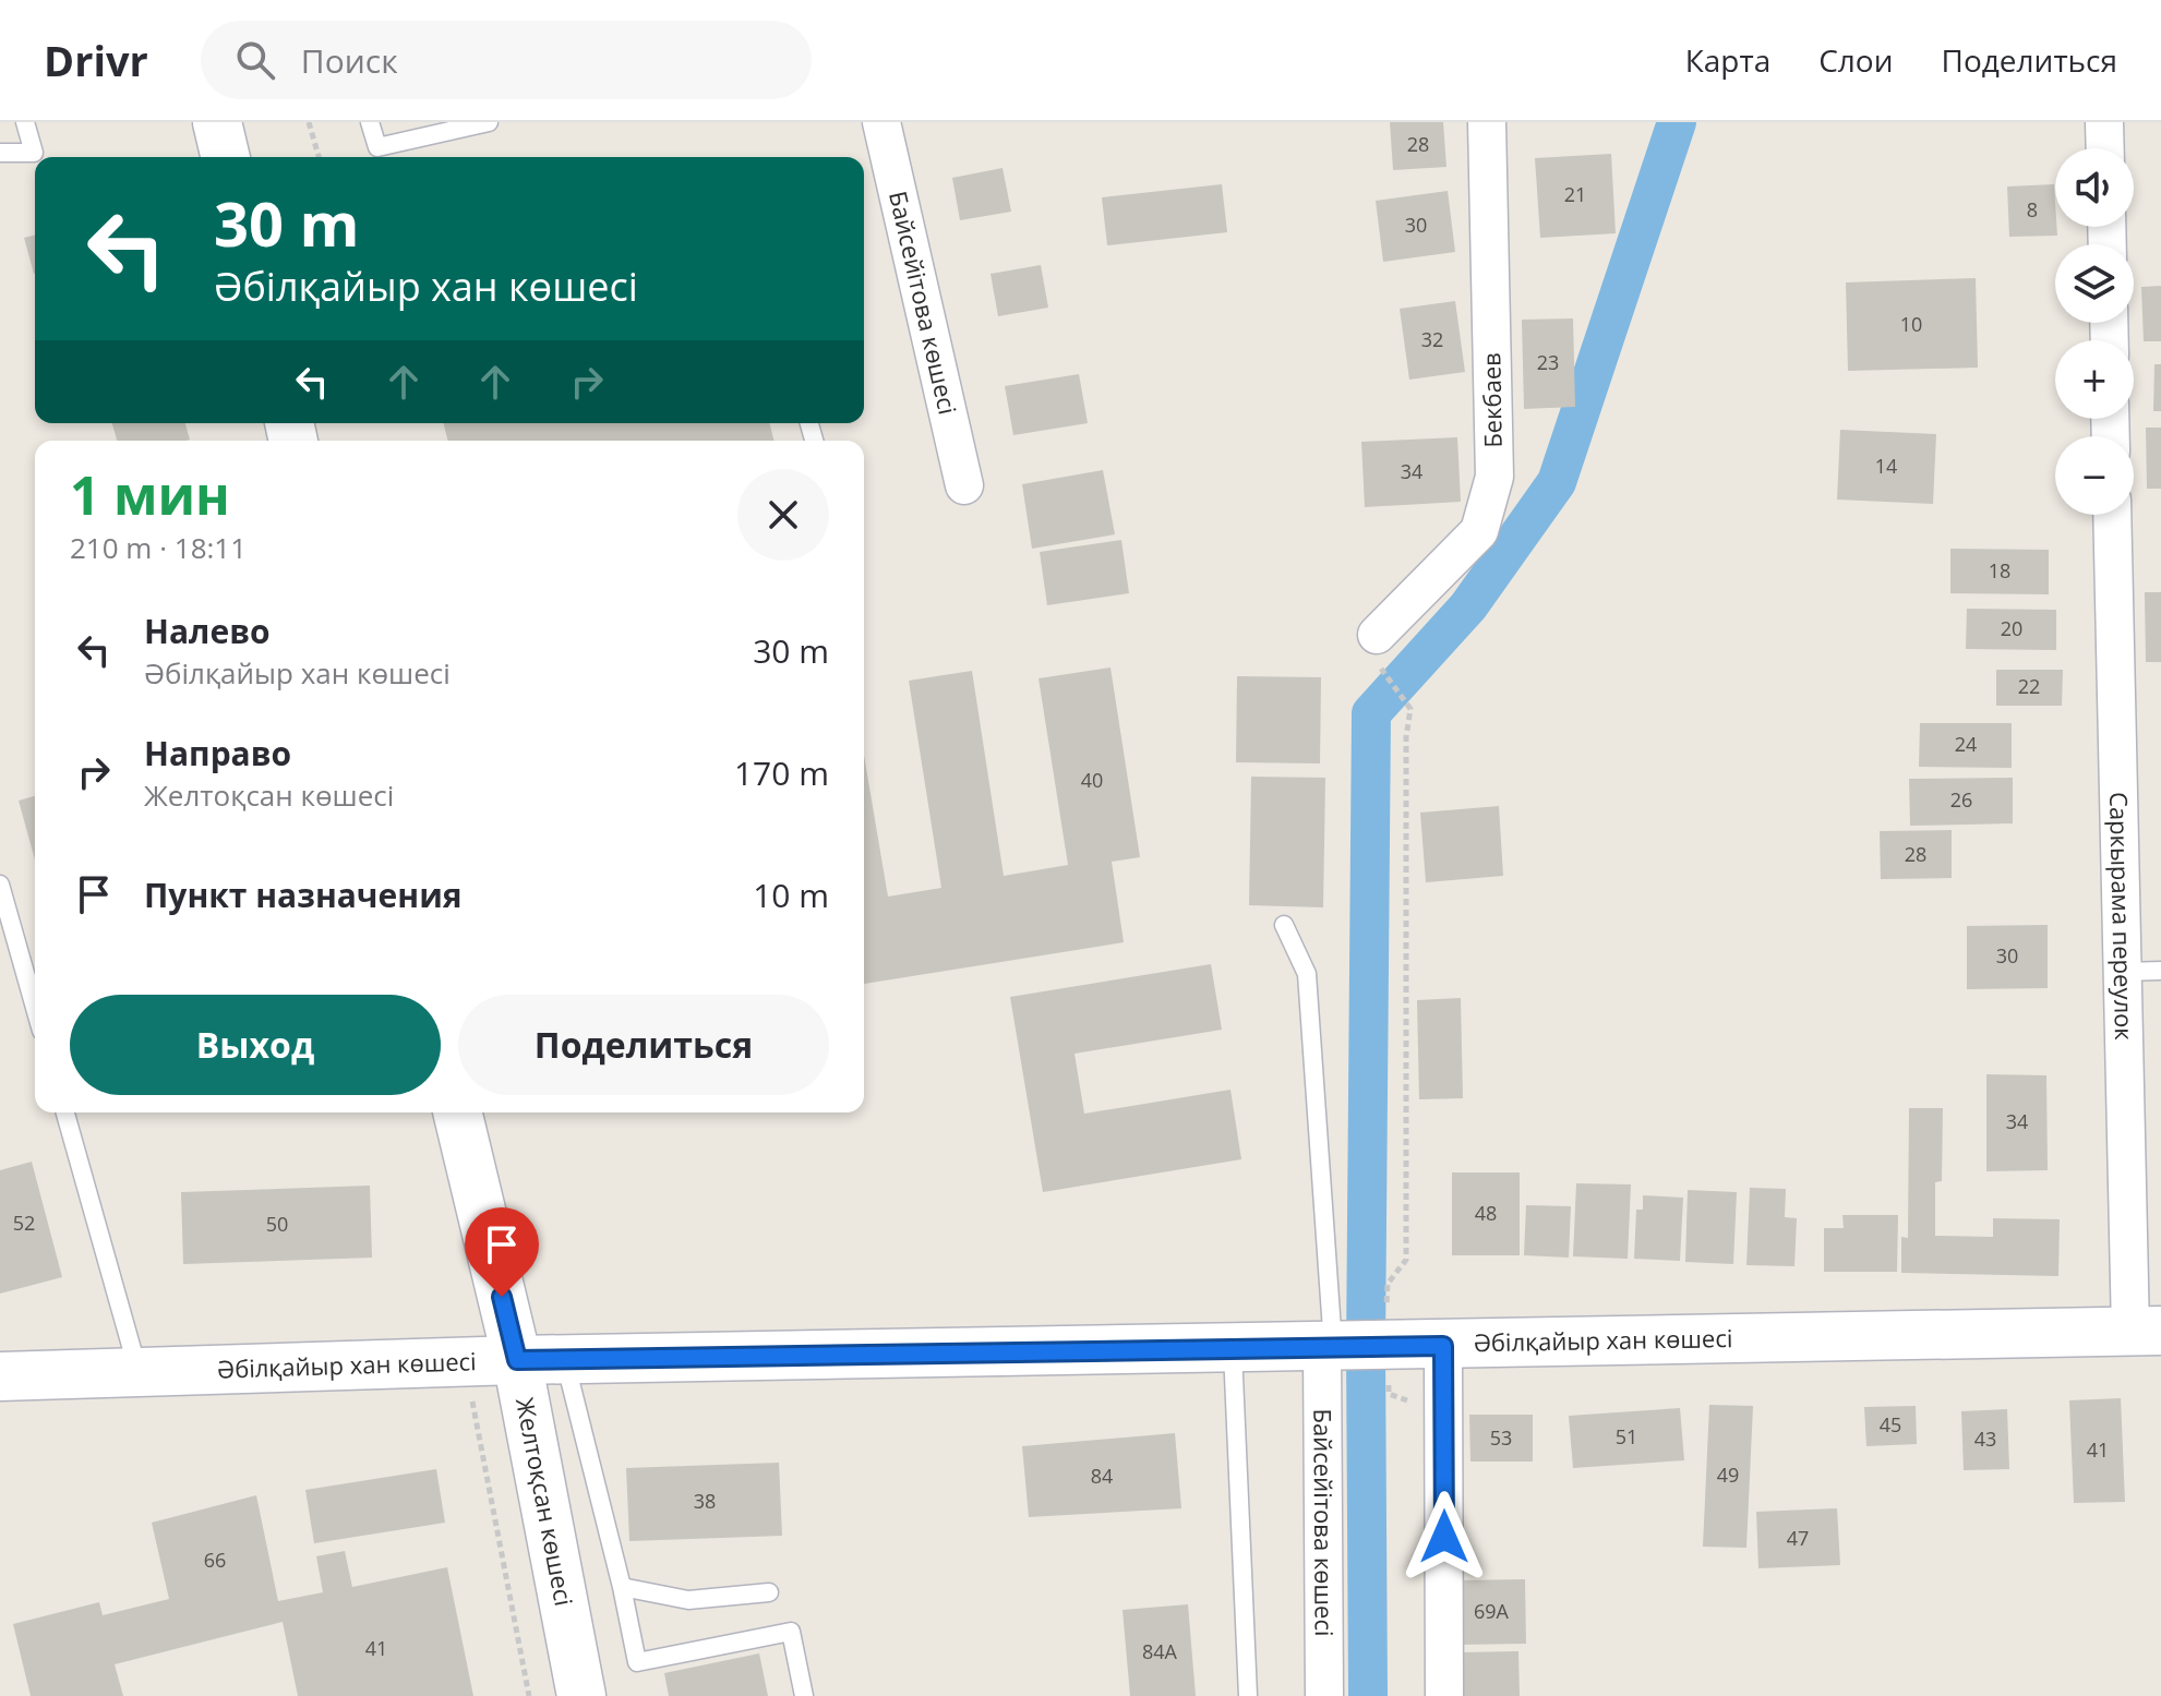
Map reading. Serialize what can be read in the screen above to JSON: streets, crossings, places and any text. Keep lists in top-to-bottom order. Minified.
{"streets":{"street":["Байсейітова көшесі","Бекбаев","Саркырама переулок","Әбілқайыр хан көшесі","Желтоқсан көшесі"]},"crossings":[["Байсейітова көшесі","Әбілқайыр хан көшесі"],["Саркырама переулок","Әбілқайыр хан көшесі"],["Әбілқайыр хан көшесі","Желтоқсан көшесі"]],"house_numbers":["28","21","8","30","10","32","23","14","34","18","20","22","24","40","26","28","30","34","48","52","50","45","51","53","43","41","49","84","38","47","66","69А","41","84А"],"page":{"header":"Drivr","search":"Поиск","nav":["Карта","Слои","Поделиться"],"map_buttons":["+","−"],"turn":["30 m","Әбілқайыр хан көшесі"],"heading":["1 мин","210 m · 18:11"],"list":[{"name":"Налево","note":"Әбілқайыр хан көшесі","value":"30 m"},{"name":"Направо","note":"Желтоқсан көшесі","value":"170 m"},{"name":"Пункт назначения","value":"10 m"}],"buttons":["Выход","Поделиться"]}}
